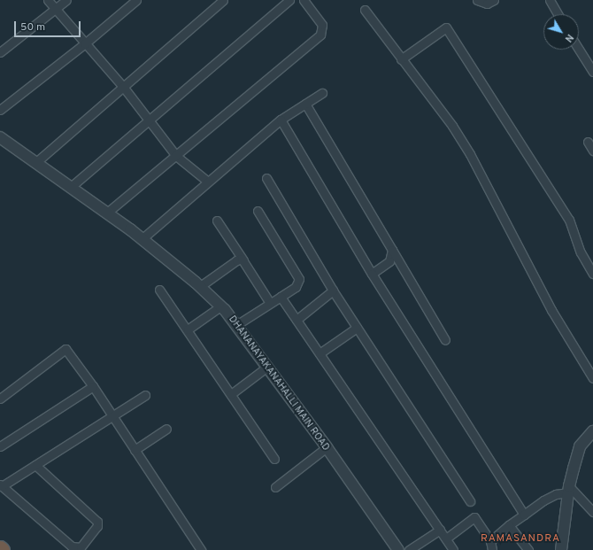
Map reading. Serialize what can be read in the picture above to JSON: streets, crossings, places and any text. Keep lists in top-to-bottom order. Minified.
{"streets":{"street":["DHANANAYAKANAHALLI MAIN ROAD"]},"districts":["RAMASANDRA"],"scale_bar":"50 m","north":"bottom right"}
